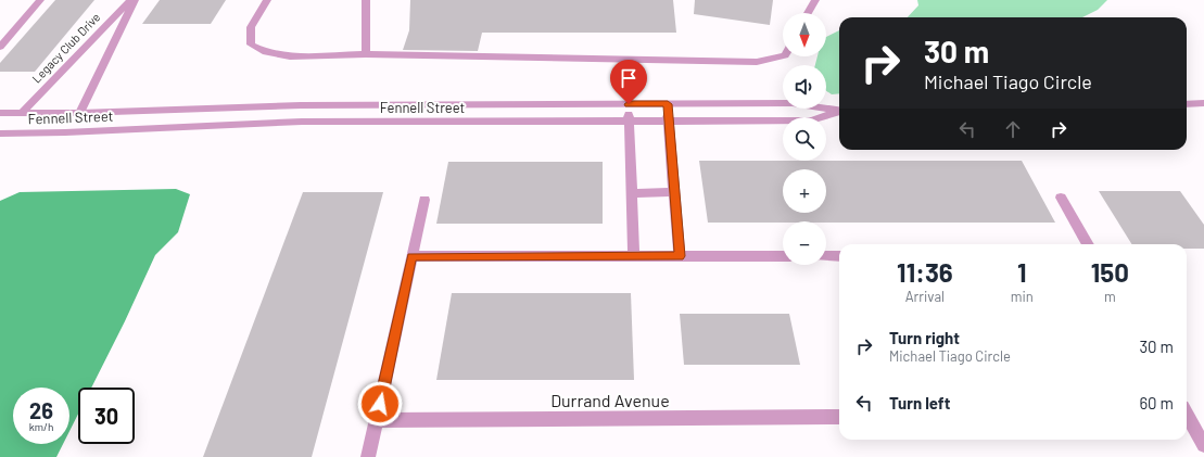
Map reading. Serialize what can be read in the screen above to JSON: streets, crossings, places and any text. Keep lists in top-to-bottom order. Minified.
{"streets":{"street":["Legacy Club Drive","Fennell Street","Durrand Avenue"]},"crossings":[["Legacy Club Drive","Fennell Street"]],"north":"bottom","page":{"map_buttons":["+","−"],"turn":["30 m","Michael Tiago Circle"],"eta":["11:36","Arrival","1","min","150","m"],"list":[{"name":"Turn right","note":"Michael Tiago Circle","value":"30 m"},{"name":"Turn left","value":"60 m"}],"speed":"26 km/h","limit":"30"}}
